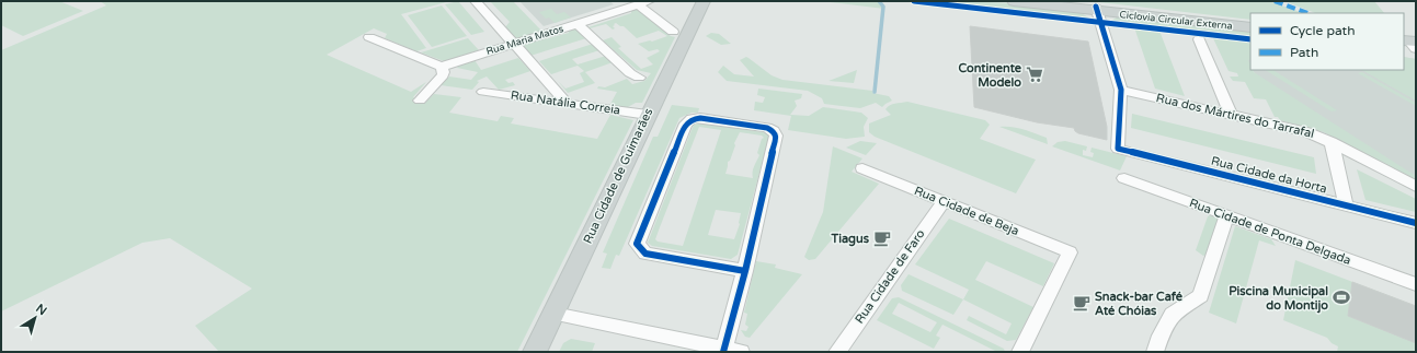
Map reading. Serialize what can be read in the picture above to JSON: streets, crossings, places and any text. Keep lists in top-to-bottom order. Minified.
{"streets":{"main road":["Rua Cidade de Guimarães"],"street":["Rua Maria Matos","Rua Natália Correia","Rua dos Mártires do Tarrafal","Rua Cidade da Horta","Rua Cidade de Beja","Rua Cidade de Ponta Delgada","Rua Cidade de Faro"],"cycle path":["Ciclovia Circular Externa"]},"crossings":[["Rua Natália Correia","Rua Cidade de Guimarães"],["Rua dos Mártires do Tarrafal","Rua Cidade da Horta"],["Rua Cidade de Beja","Rua Cidade de Faro"]],"places":{"supermarket":["Continente Modelo"],"cafe":["Tiagus","Snack-bar Café Até Chóias"],"sports":["Piscina Municipal do Montijo"]},"legend":["Cycle path","Path"],"north":"top right"}
